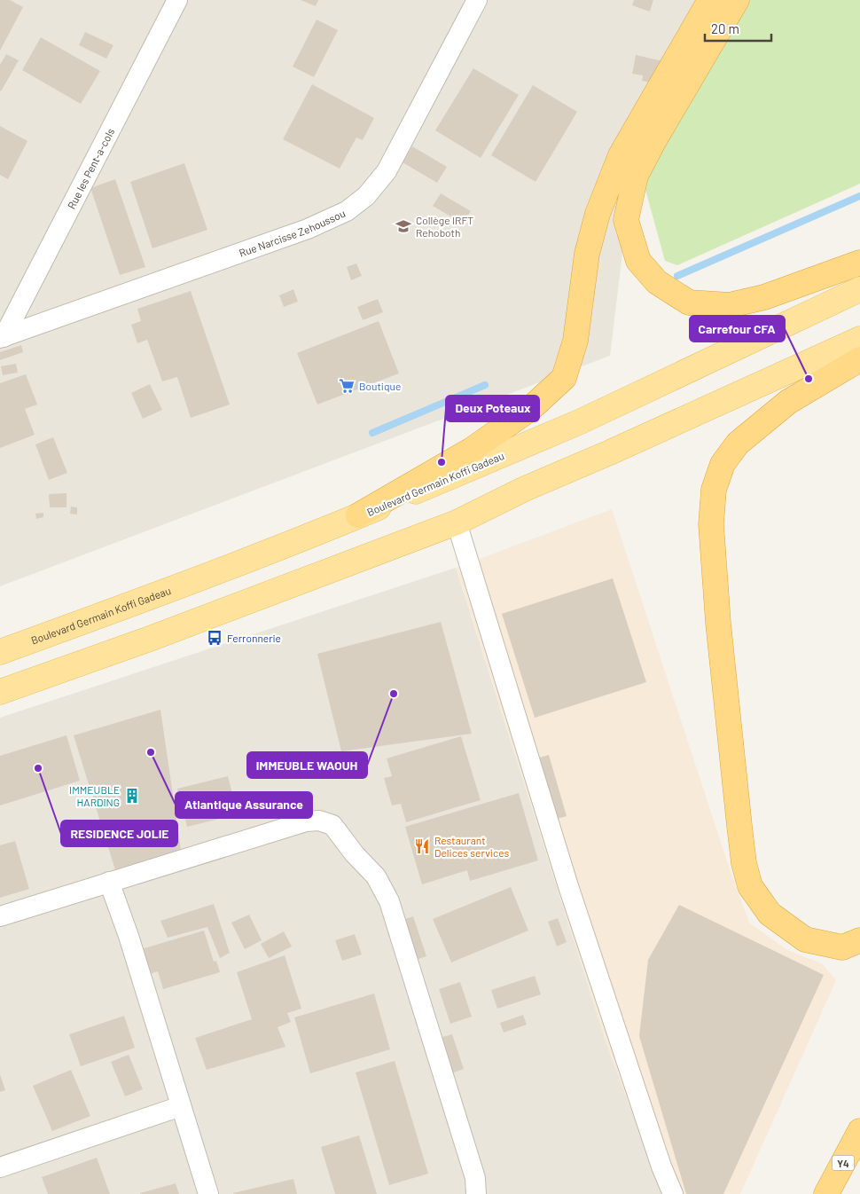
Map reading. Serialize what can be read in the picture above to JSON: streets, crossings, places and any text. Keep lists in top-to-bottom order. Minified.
{"streets":{"highway":["Y4"],"main road":["Boulevard Germain Koffi Gadeau"],"street":["Rue les Pent-a-cols","Rue Narcisse Zehoussou"]},"crossings":[["Rue les Pent-a-cols","Rue Narcisse Zehoussou"]],"places":{"school or university":["Collège IRFT Rehoboth"],"other":["Carrefour CFA","Deux Poteaux","IMMEUBLE WAOUH","Atlantique Assurance","RESIDENCE JOLIE"],"supermarket":["Boutique"],"bus stop":["Ferronnerie"],"building":["IMMEUBLE HARDING"],"restaurant":["Restaurant Delices services"]},"scale_bar":"20 m"}
